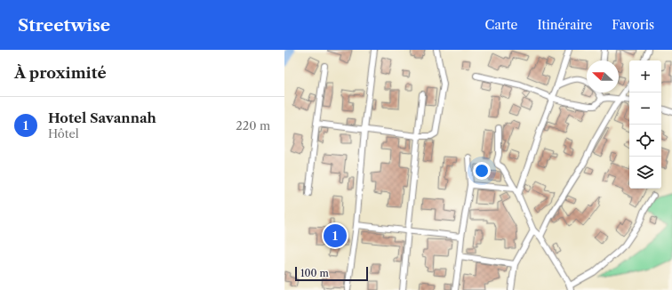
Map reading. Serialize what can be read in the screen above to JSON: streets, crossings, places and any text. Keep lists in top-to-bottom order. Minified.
{"scale_bar":"100 m","north":"left","page":{"header":"Streetwise","nav":["Carte","Itinéraire","Favoris"],"heading":"À proximité","map_buttons":["+","−"],"list":[{"mark":"1","name":"Hotel Savannah","note":"Hôtel","value":"220 m"}],"pins":"1","scale":"100 m"}}
